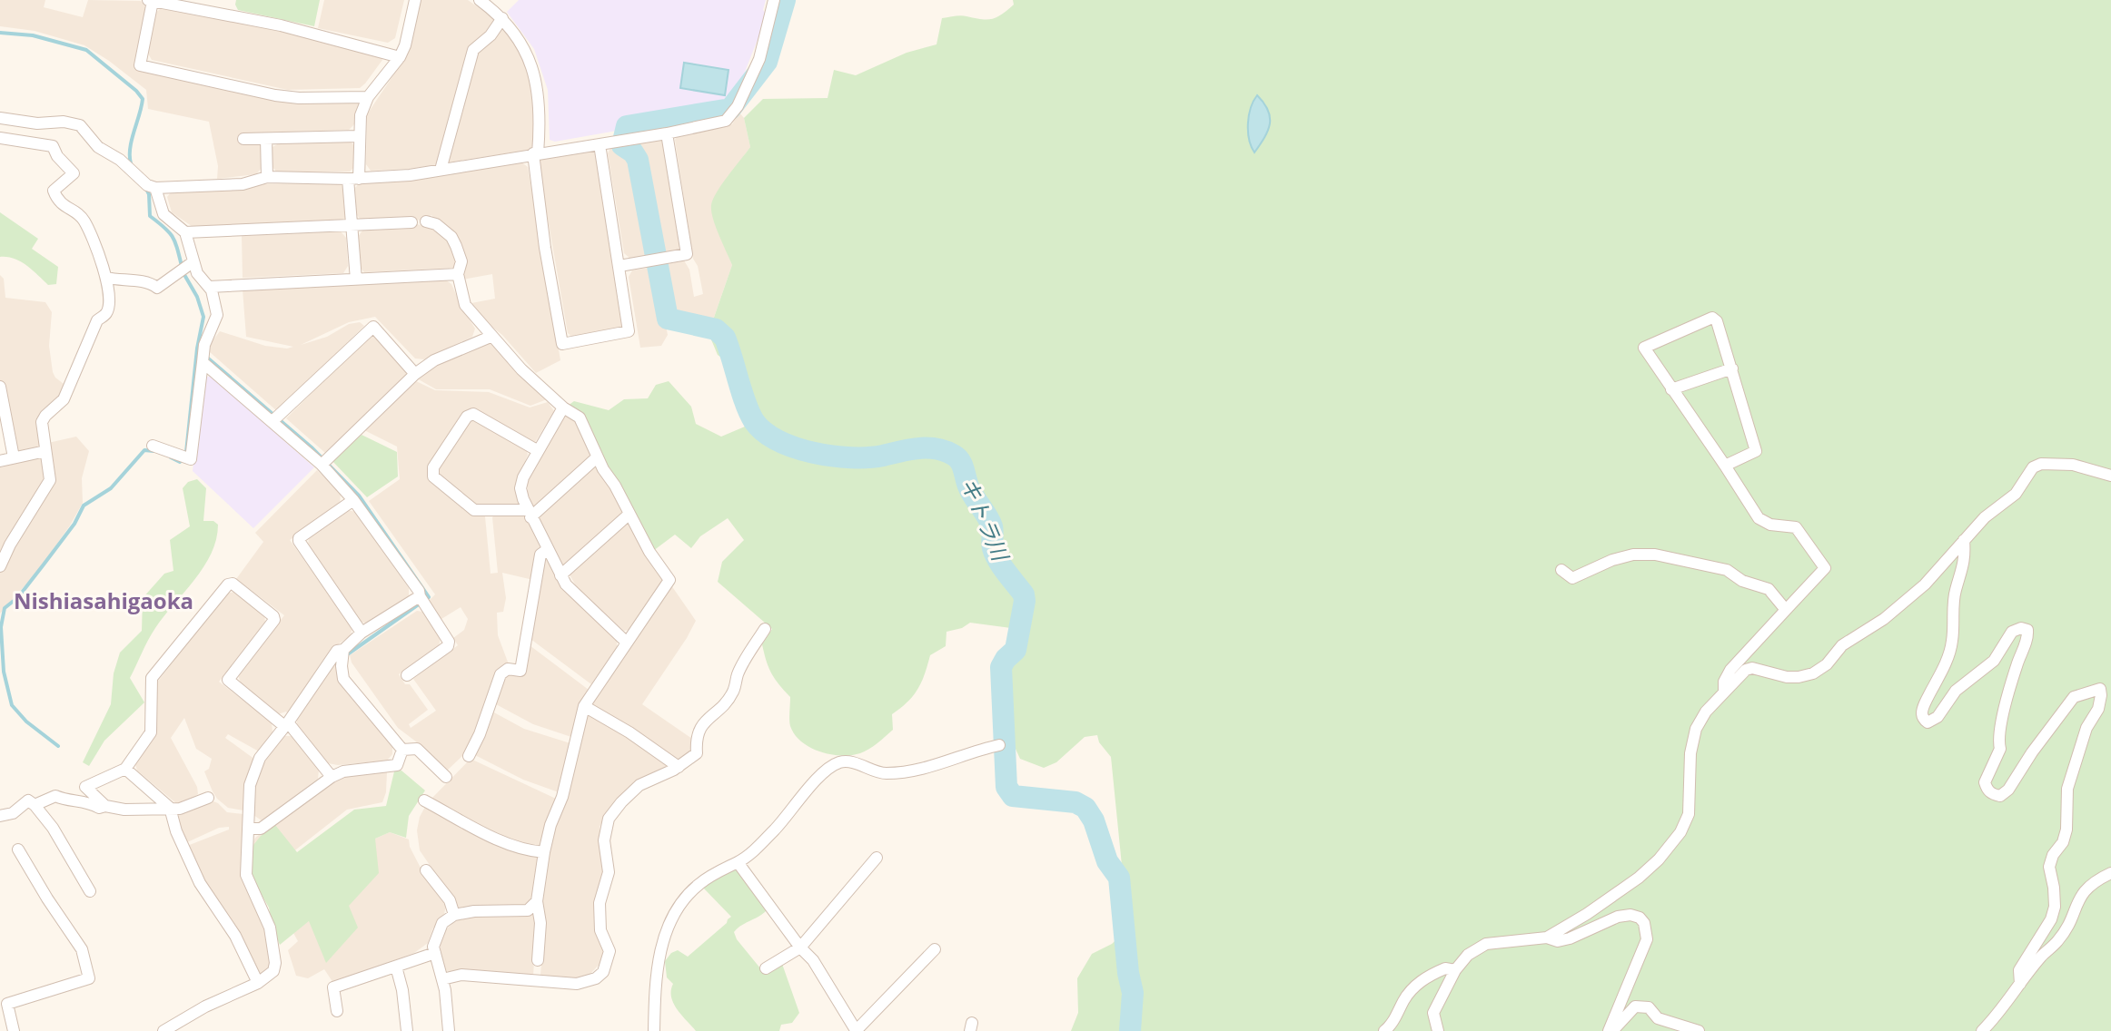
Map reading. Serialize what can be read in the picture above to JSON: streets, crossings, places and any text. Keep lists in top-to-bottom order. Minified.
{"districts":["Nishiasahigaoka"],"water":["キトラ川"]}
